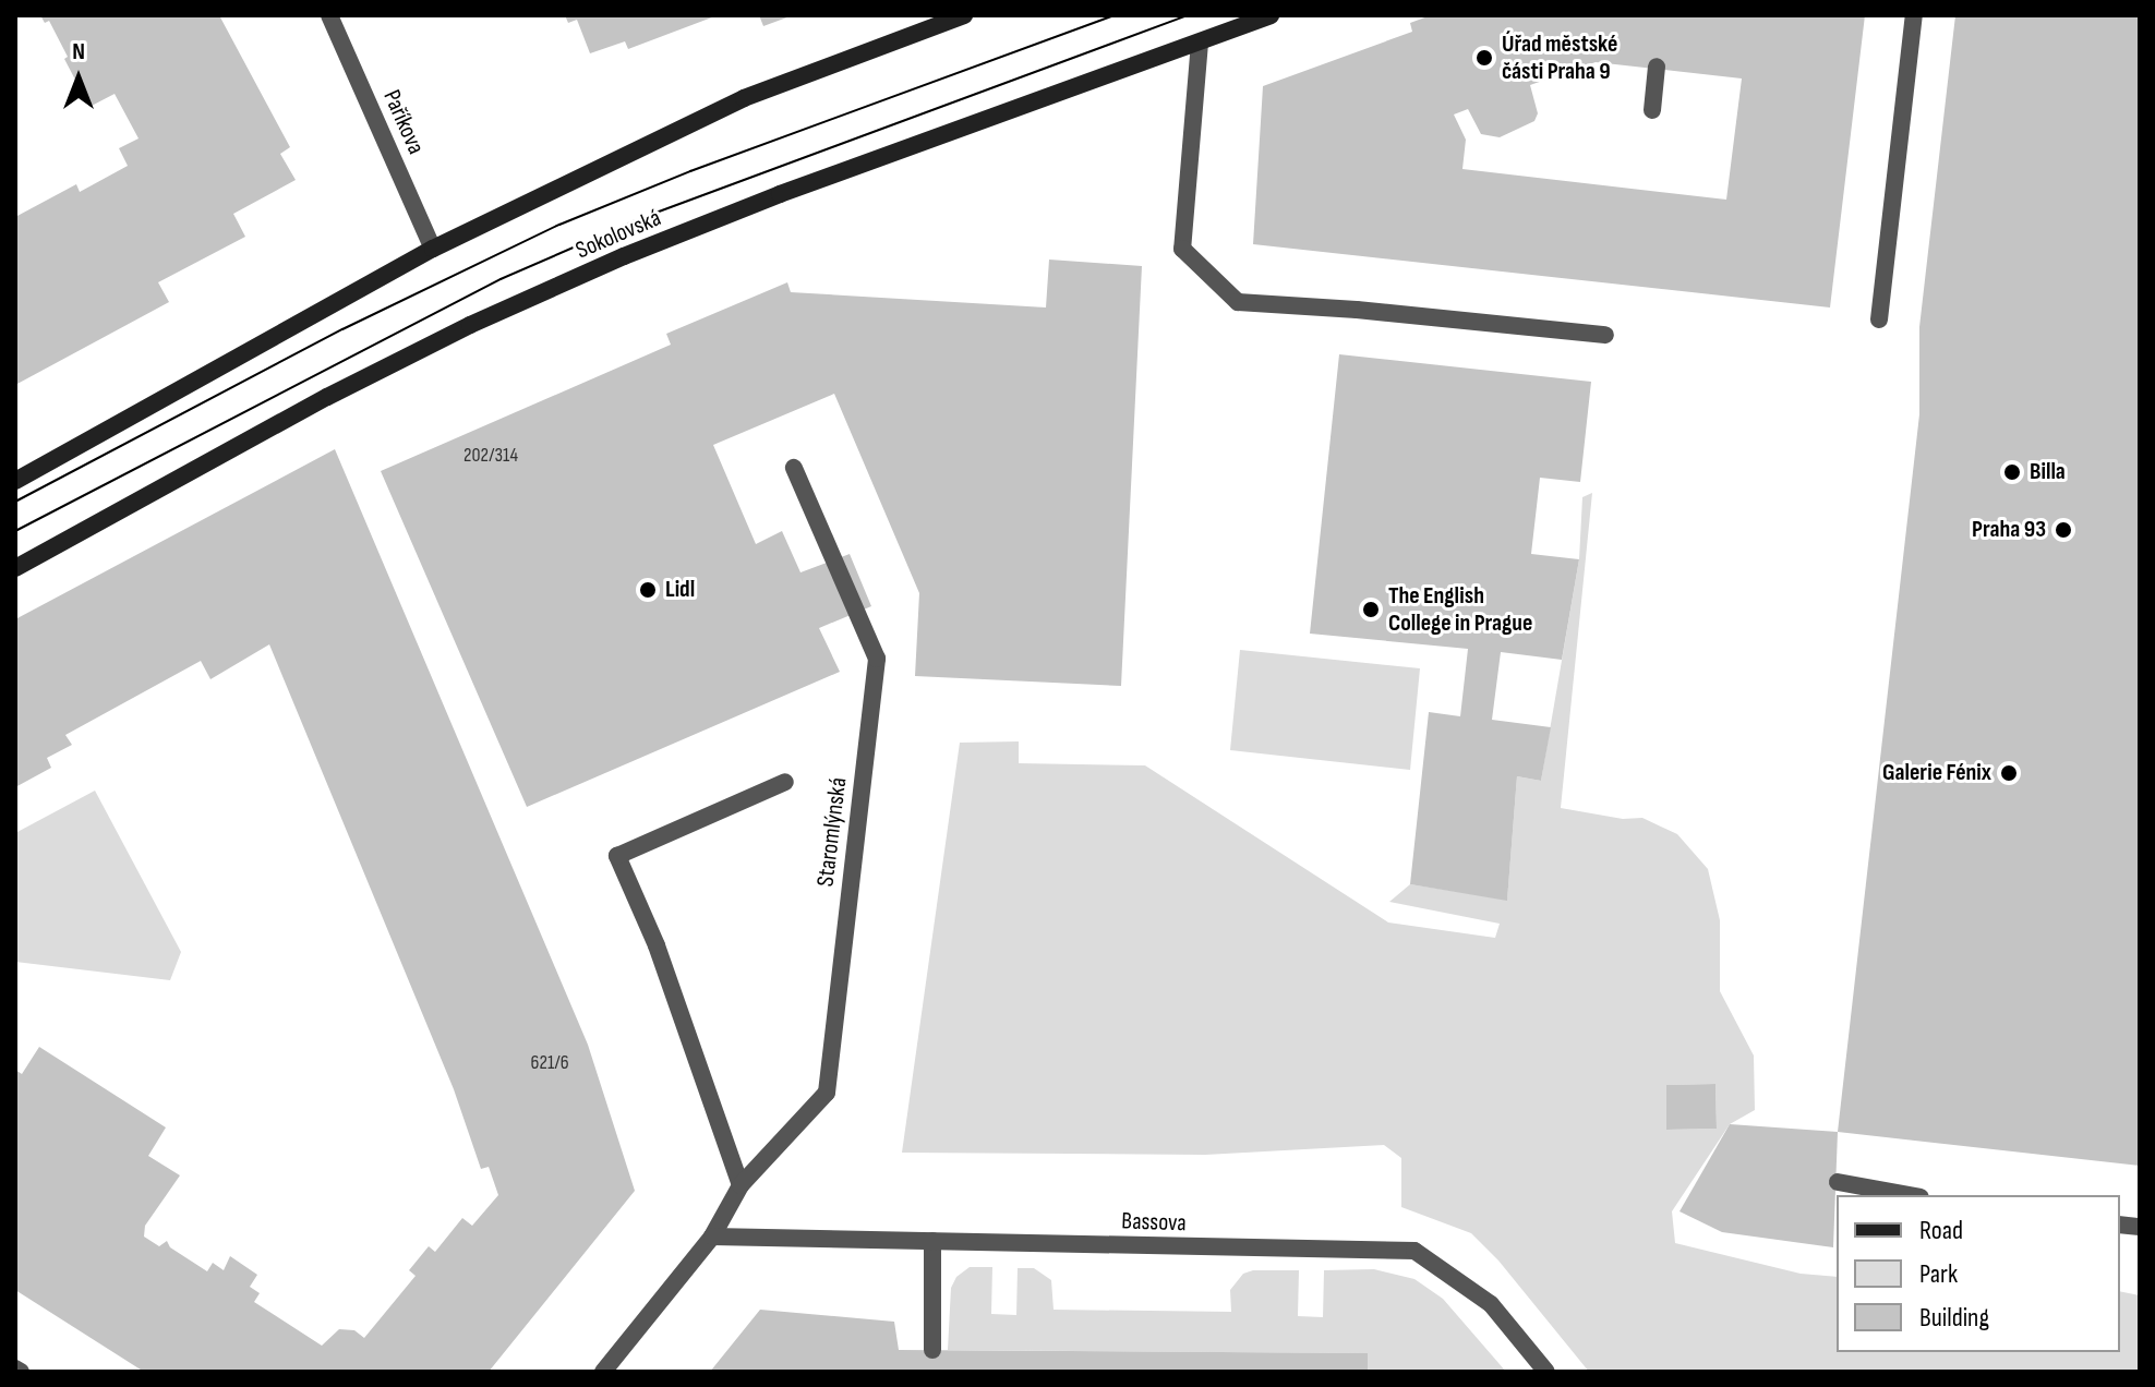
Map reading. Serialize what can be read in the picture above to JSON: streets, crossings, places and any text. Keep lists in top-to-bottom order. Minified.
{"streets":{"main road":["Sokolovská"],"street":["Paříkova","Staromlýnská","Bassova"]},"crossings":[["Staromlýnská","Bassova"]],"places":["Úřad městské části Praha 9","Billa","Praha 93","Lidl","The English College in Prague","Galerie Fénix"],"house_numbers":["202/314","621/6"],"legend":["Road","Park","Building"],"north":"top"}
